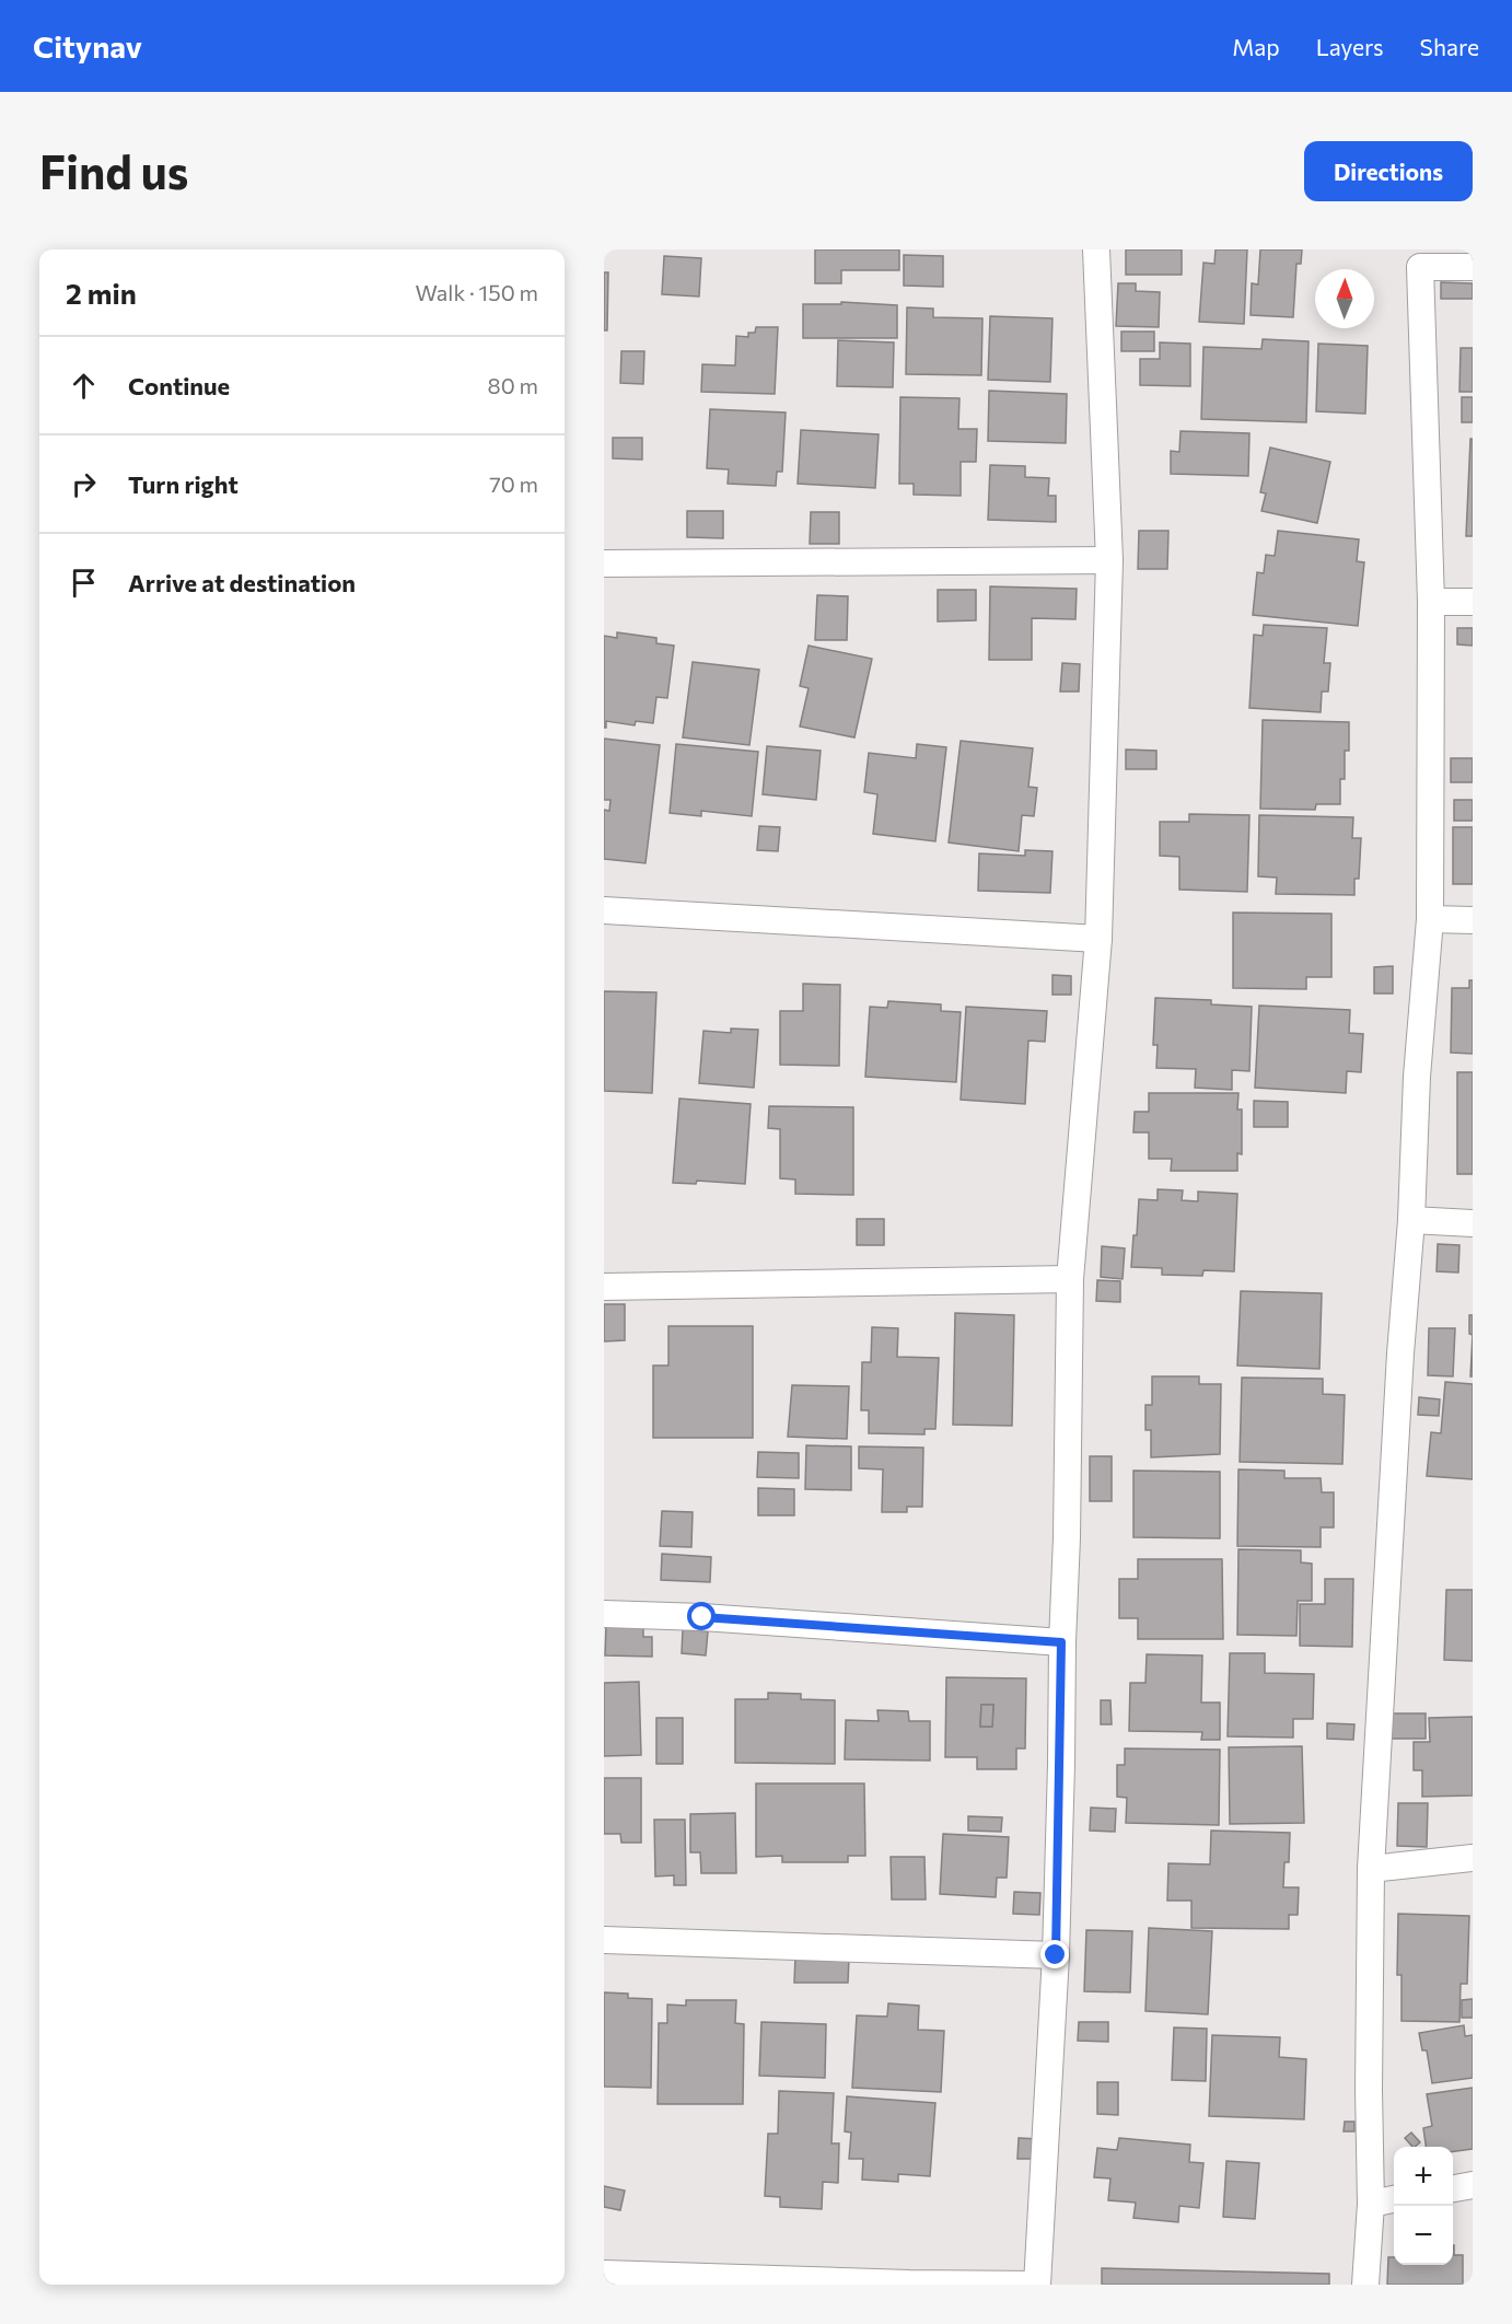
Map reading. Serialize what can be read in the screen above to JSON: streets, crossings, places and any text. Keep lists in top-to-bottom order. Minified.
{"north":"top","page":{"header":"Citynav","nav":["Map","Layers","Share"],"buttons":"Directions","title":"Find us","heading":["2 min","Walk · 150 m"],"list":[["Continue","80 m"],["Turn right","70 m"],"Arrive at destination"],"map_buttons":["+","−"]}}
